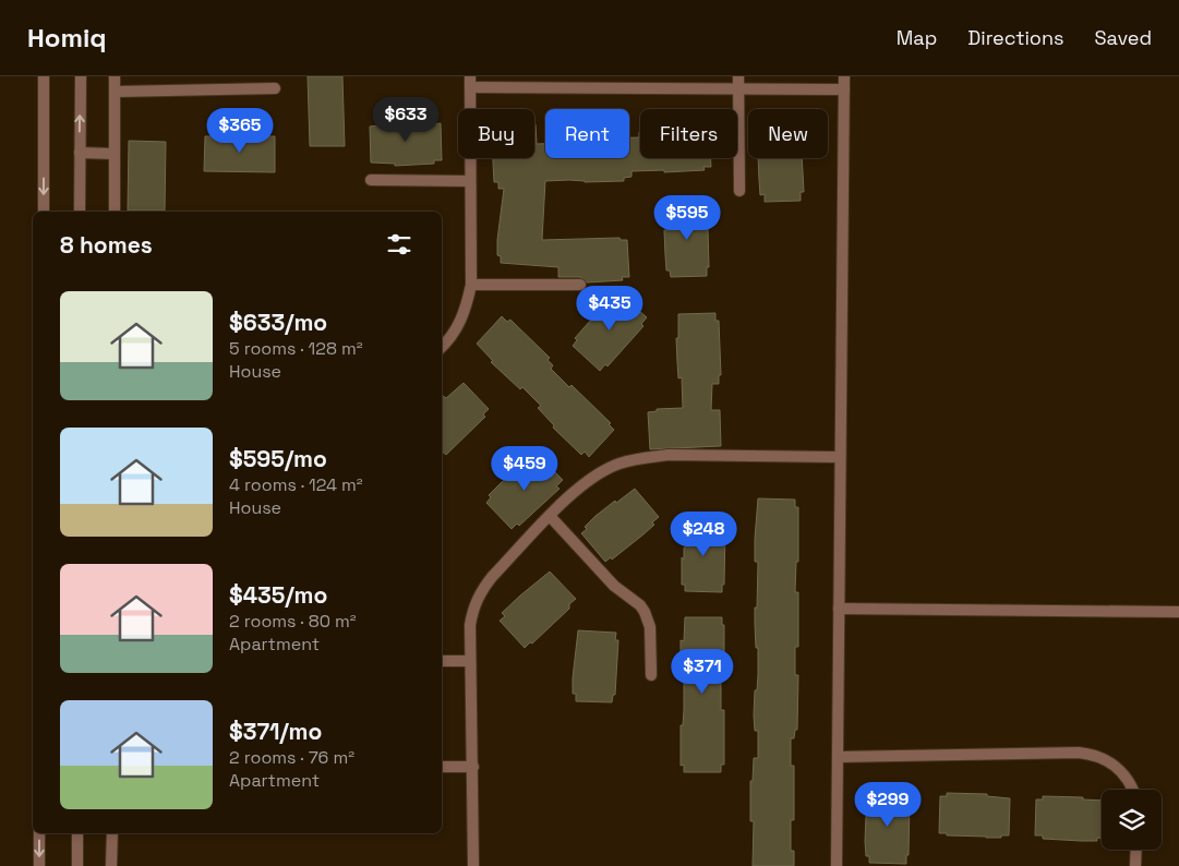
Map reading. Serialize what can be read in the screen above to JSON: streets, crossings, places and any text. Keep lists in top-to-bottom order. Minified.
{"page":{"header":"Homiq","nav":["Map","Directions","Saved"],"price":["$633","$365","$595","$435","$459","$248","$371","$299"],"chip":["Buy","Rent","Filters","New"],"heading":"8 homes","list":[{"name":"$633/mo","note":"5 rooms · 128 m² · House"},{"name":"$595/mo","note":"4 rooms · 124 m² · House"},{"name":"$435/mo","note":"2 rooms · 80 m² · Apartment"},{"name":"$371/mo","note":"2 rooms · 76 m² · Apartment"}]}}
